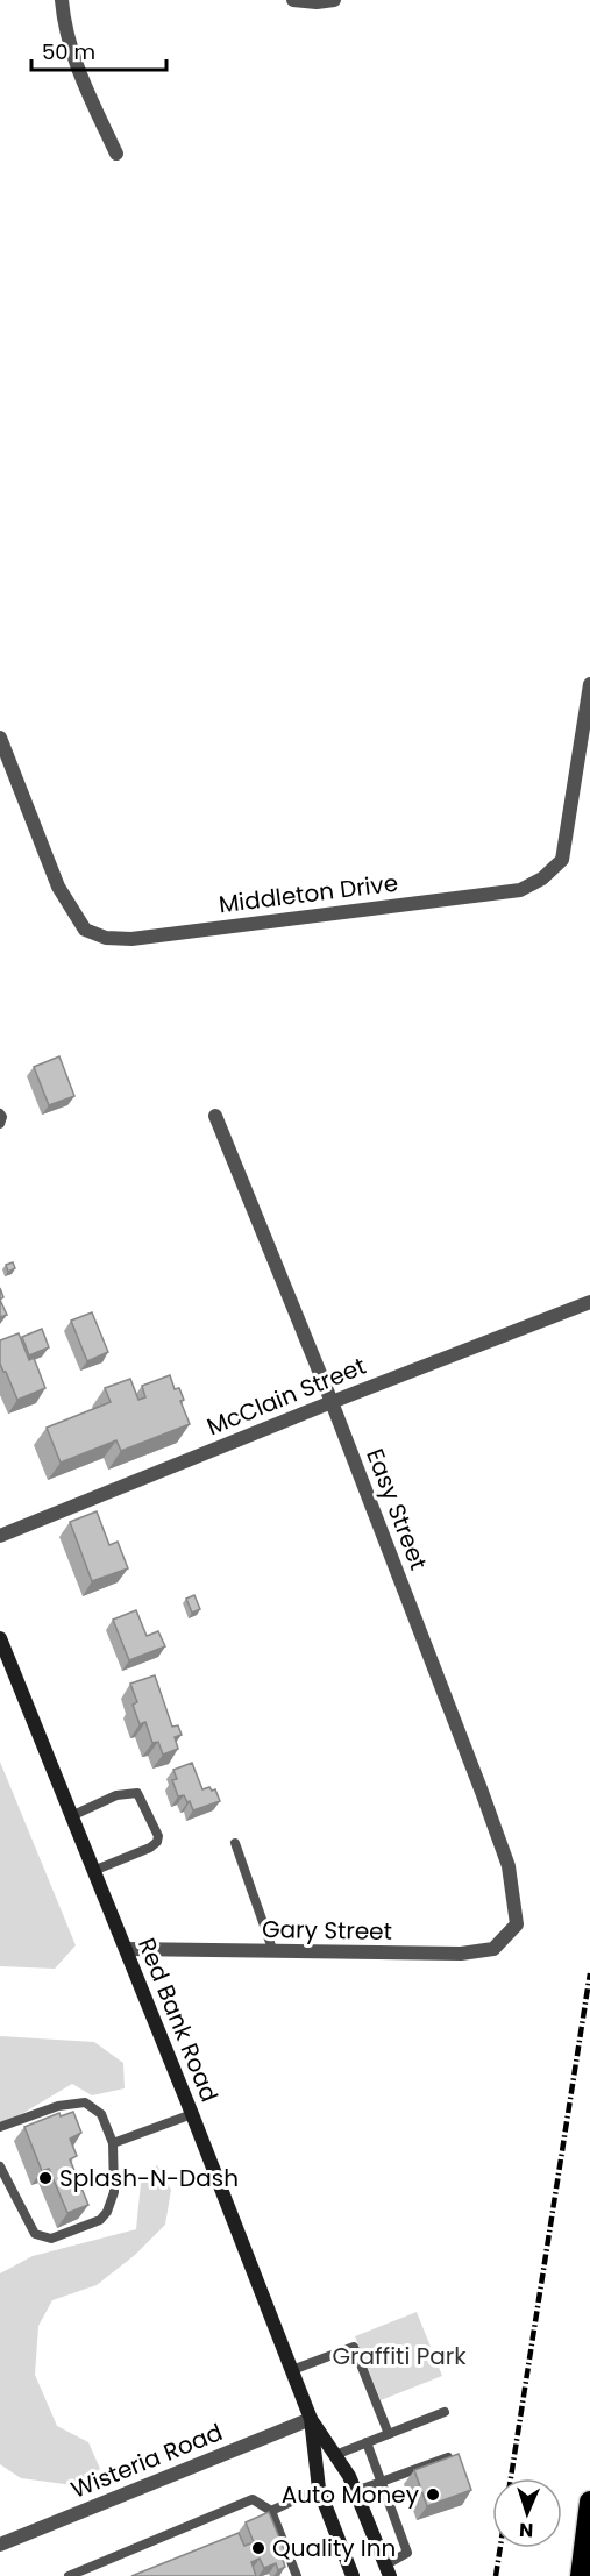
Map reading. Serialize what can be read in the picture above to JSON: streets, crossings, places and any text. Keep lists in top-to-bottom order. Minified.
{"streets":{"main road":["Red Bank Road"],"street":["Middleton Drive","McClain Street","Easy Street","Gary Street","Wisteria Road"]},"crossings":[["McClain Street","Easy Street"],["Easy Street","Gary Street"],["Gary Street","Red Bank Road"],["Red Bank Road","Wisteria Road"]],"parks":["Graffiti Park"],"places":["Splash-N-Dash","Auto Money","Quality Inn"],"scale_bar":"50 m","north":"bottom"}
